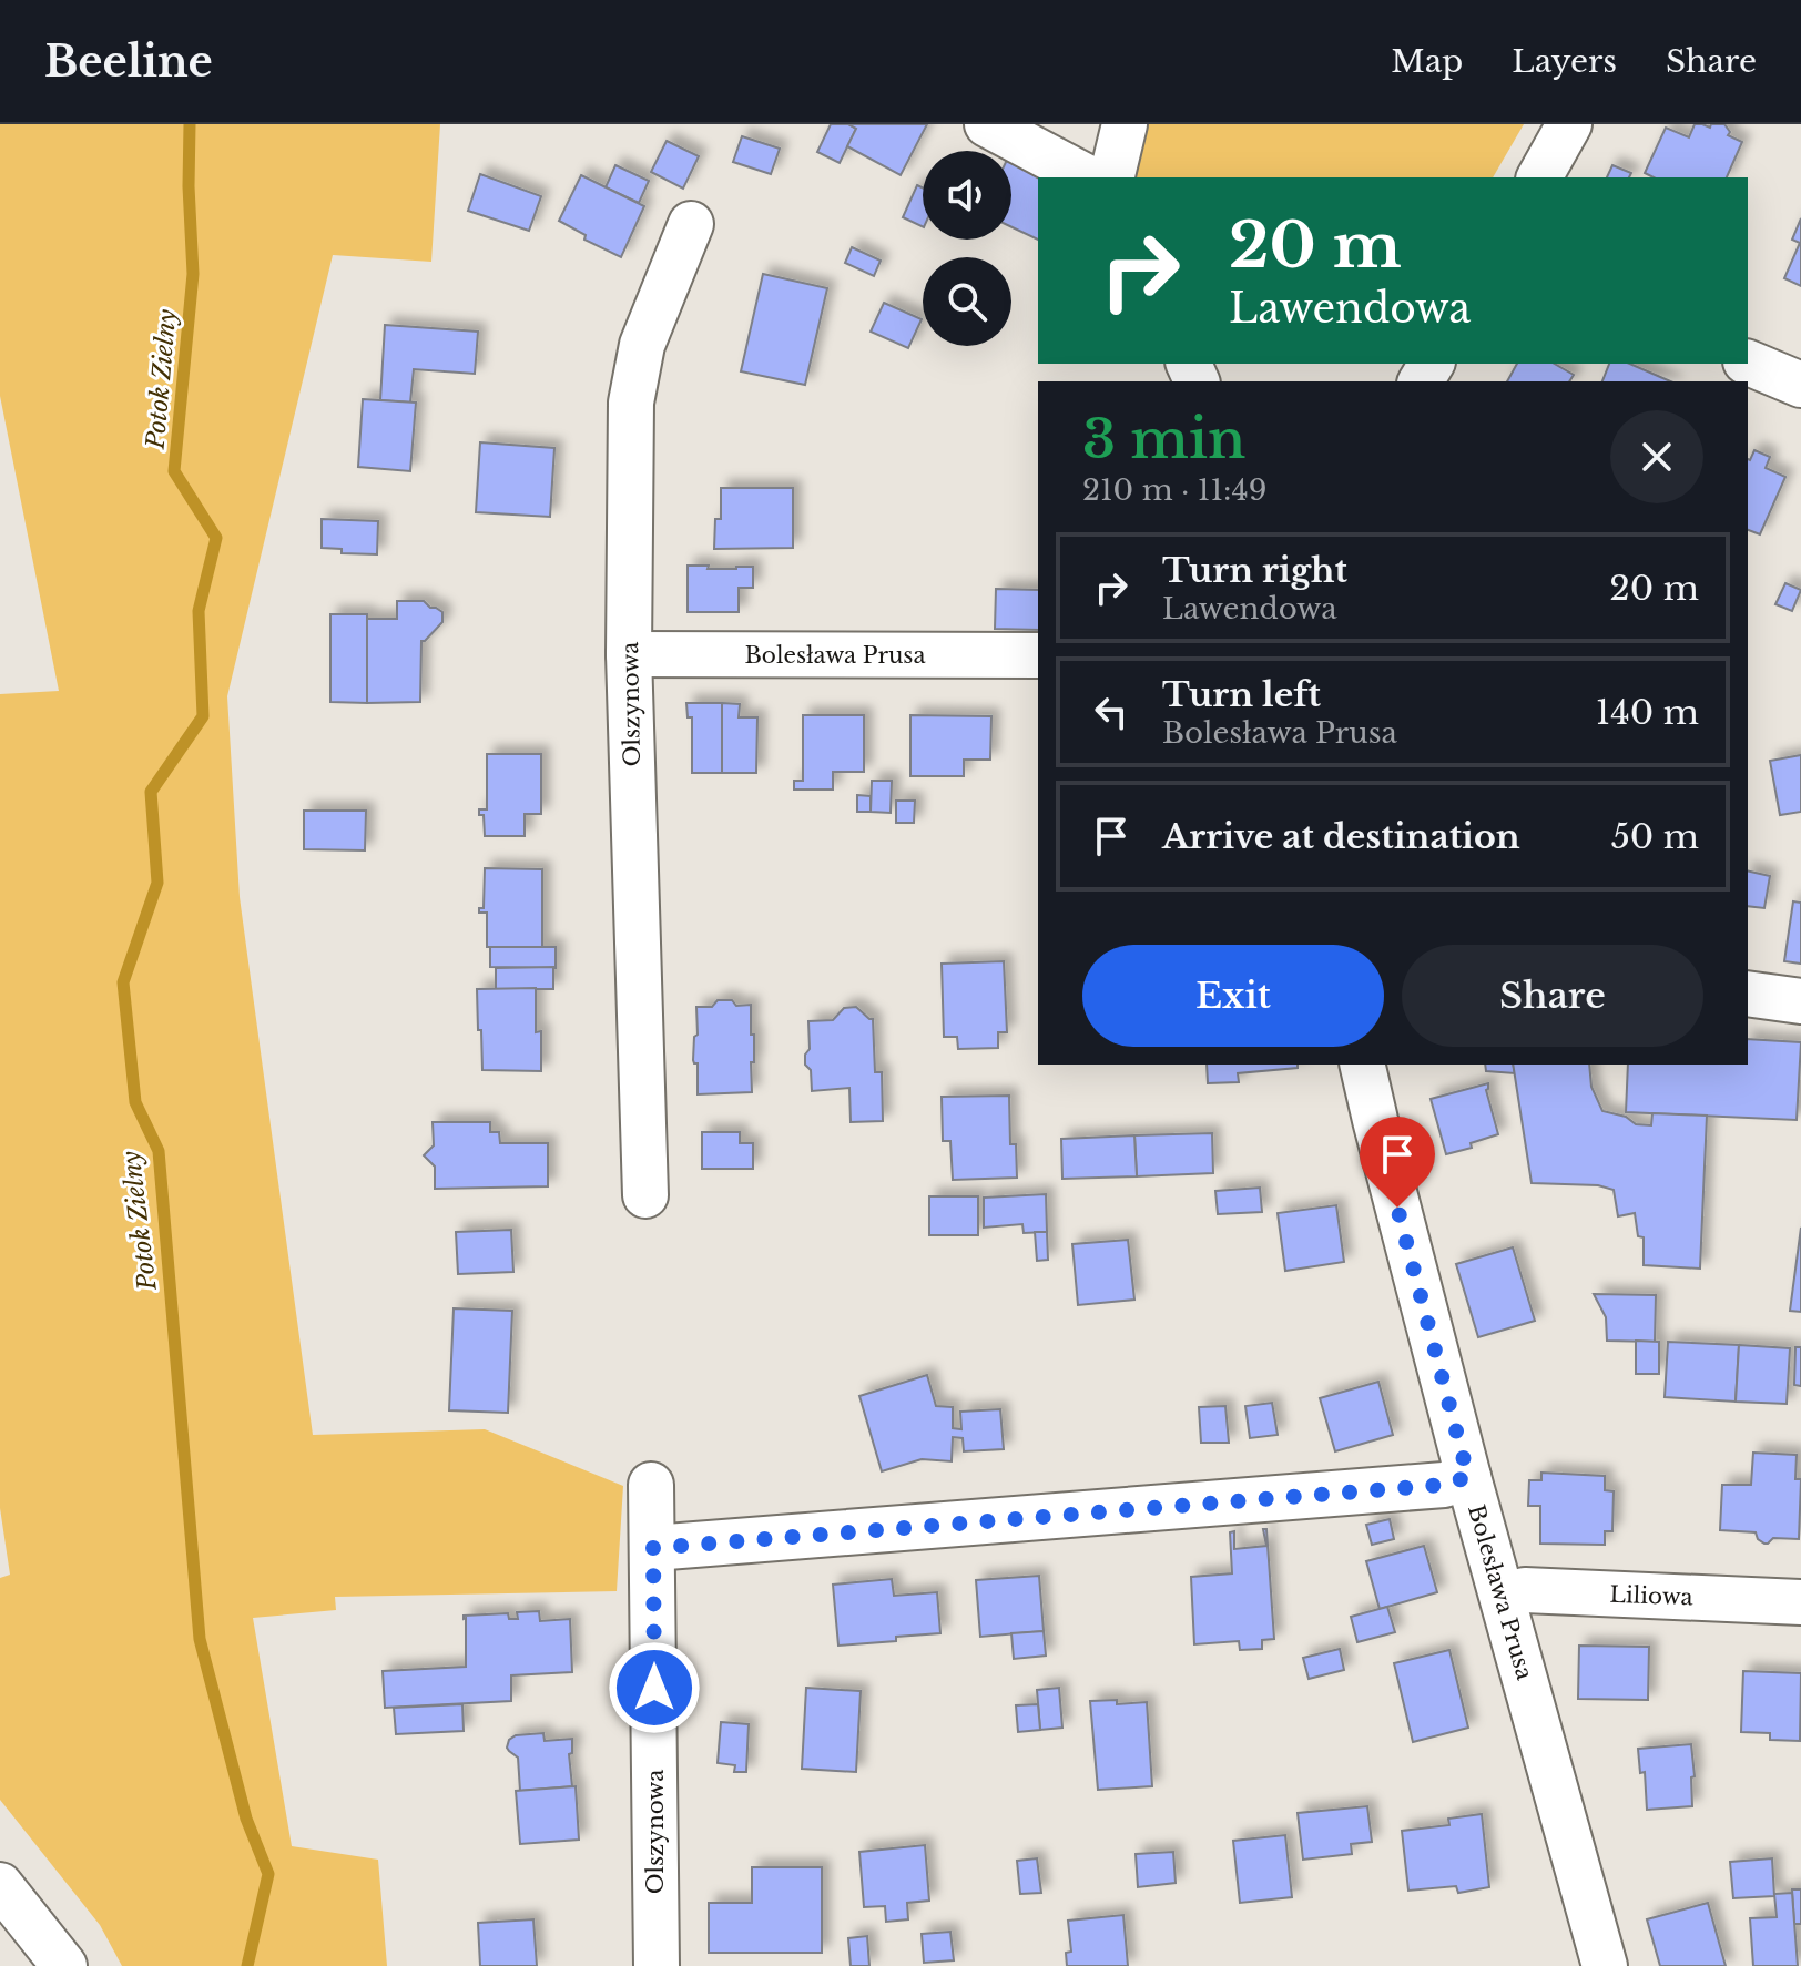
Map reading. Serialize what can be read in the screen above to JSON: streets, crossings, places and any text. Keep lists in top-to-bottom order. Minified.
{"streets":{"street":["Bolesława Prusa","Olszynowa","Liliowa"]},"crossings":[["Bolesława Prusa","Olszynowa"],["Bolesława Prusa","Liliowa"]],"water":["Potok Zielny"],"page":{"header":"Beeline","nav":["Map","Layers","Share"],"turn":["20 m","Lawendowa"],"heading":["3 min","210 m · 11:49"],"list":[{"name":"Turn right","note":"Lawendowa","value":"20 m"},{"name":"Turn left","note":"Bolesława Prusa","value":"140 m"},{"name":"Arrive at destination","value":"50 m"}],"buttons":["Exit","Share"]}}
